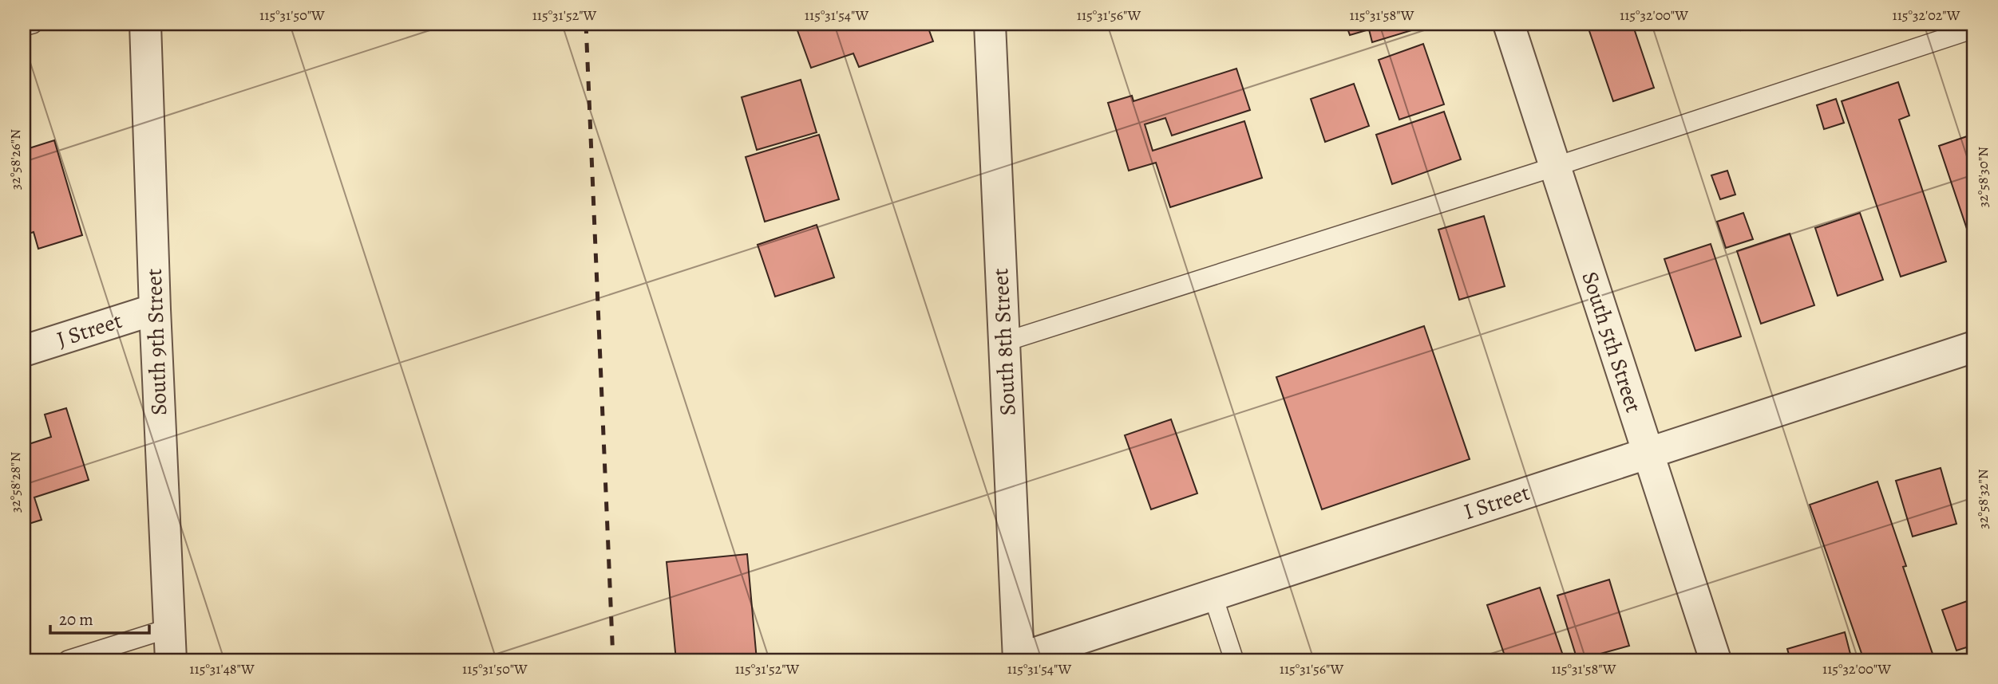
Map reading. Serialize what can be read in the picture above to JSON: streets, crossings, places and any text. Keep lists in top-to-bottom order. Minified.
{"streets":{"street":["J Street","South 9th Street","South 8th Street","South 5th Street","I Street"]},"crossings":[["J Street","South 9th Street"],["South 8th Street","I Street"],["South 5th Street","I Street"]],"scale_bar":"20 m","coordinates":["115°31'50\"W","115°31'52\"W","115°31'54\"W","115°31'56\"W","115°31'58\"W","115°32'00\"W","115°32'02\"W","32°58'26\"N","32°58'30\"N","32°58'28\"N","32°58'32\"N","115°31'48\"W"]}
